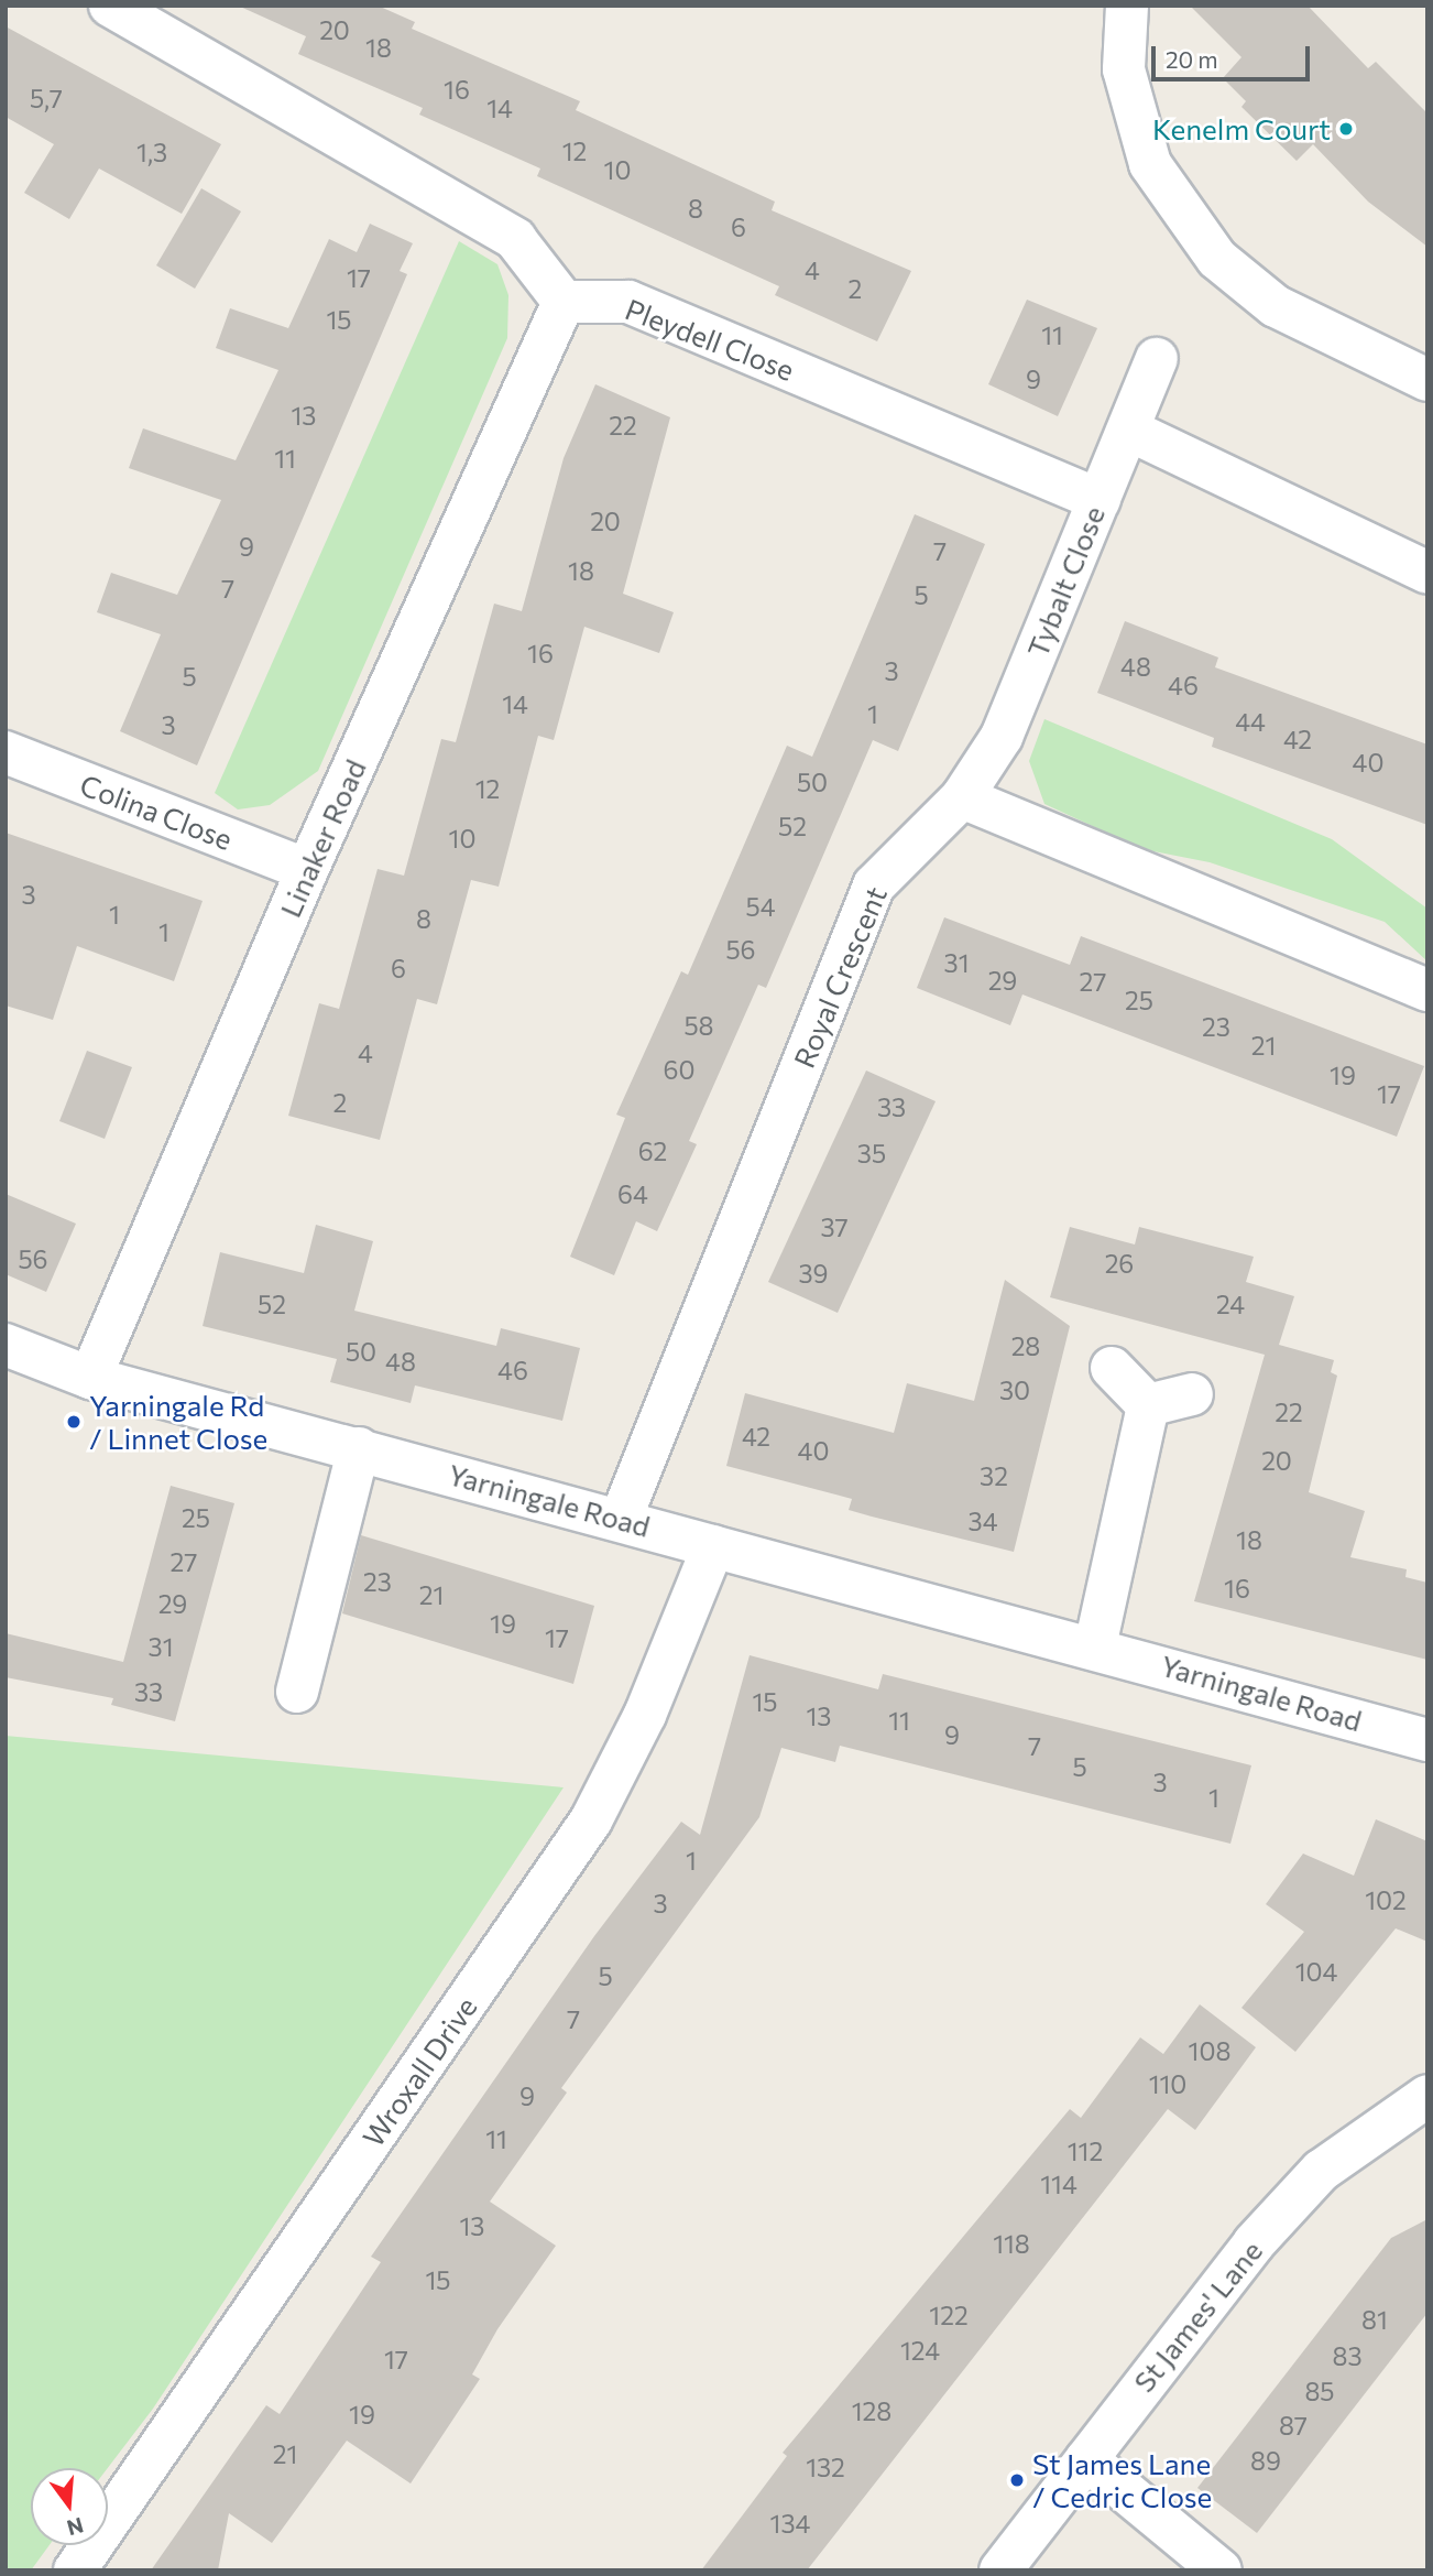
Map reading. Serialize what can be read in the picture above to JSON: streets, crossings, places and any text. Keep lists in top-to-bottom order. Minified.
{"streets":{"street":["Pleydell Close","Tybalt Close","Colina Close","Linaker Road","Royal Crescent","Yarningale Road","Wroxall Drive","St James' Lane"]},"crossings":[["Pleydell Close","Tybalt Close"],["Pleydell Close","Linaker Road"],["Tybalt Close","Royal Crescent"],["Colina Close","Linaker Road"],["Linaker Road","Yarningale Road"],["Royal Crescent","Yarningale Road"],["Yarningale Road","Wroxall Drive"]],"places":["Kenelm Court","Yarningale Rd / Linnet Close","St James Lane / Cedric Close"],"house_numbers":["20","18","16","5,7","14","12","1,3","10","8","6","4","17","2","15","11","9","13","22","11","20","9","7","18","7","5","16","48","3","5","46","14","1","44","3","42","40","50","12","52","10","3","54","1","8","1","56","31","6","29","27","25","58","23","21","4","60","19","17","2","33","62","35","64","37","56","26","39","52","24","28","50","48","46","30","22","42","40","20","32","25","34","18","27","23","16","21","29","19","17","31","33","15","13","11","9","7","5","3","1","1","102","3","104","5","7","108","110","9","11","112","114","13","118","15","122","81","124","83","17","85","128","19","87","21","89","132","134"],"scale_bar":"20 m","north":"bottom"}
